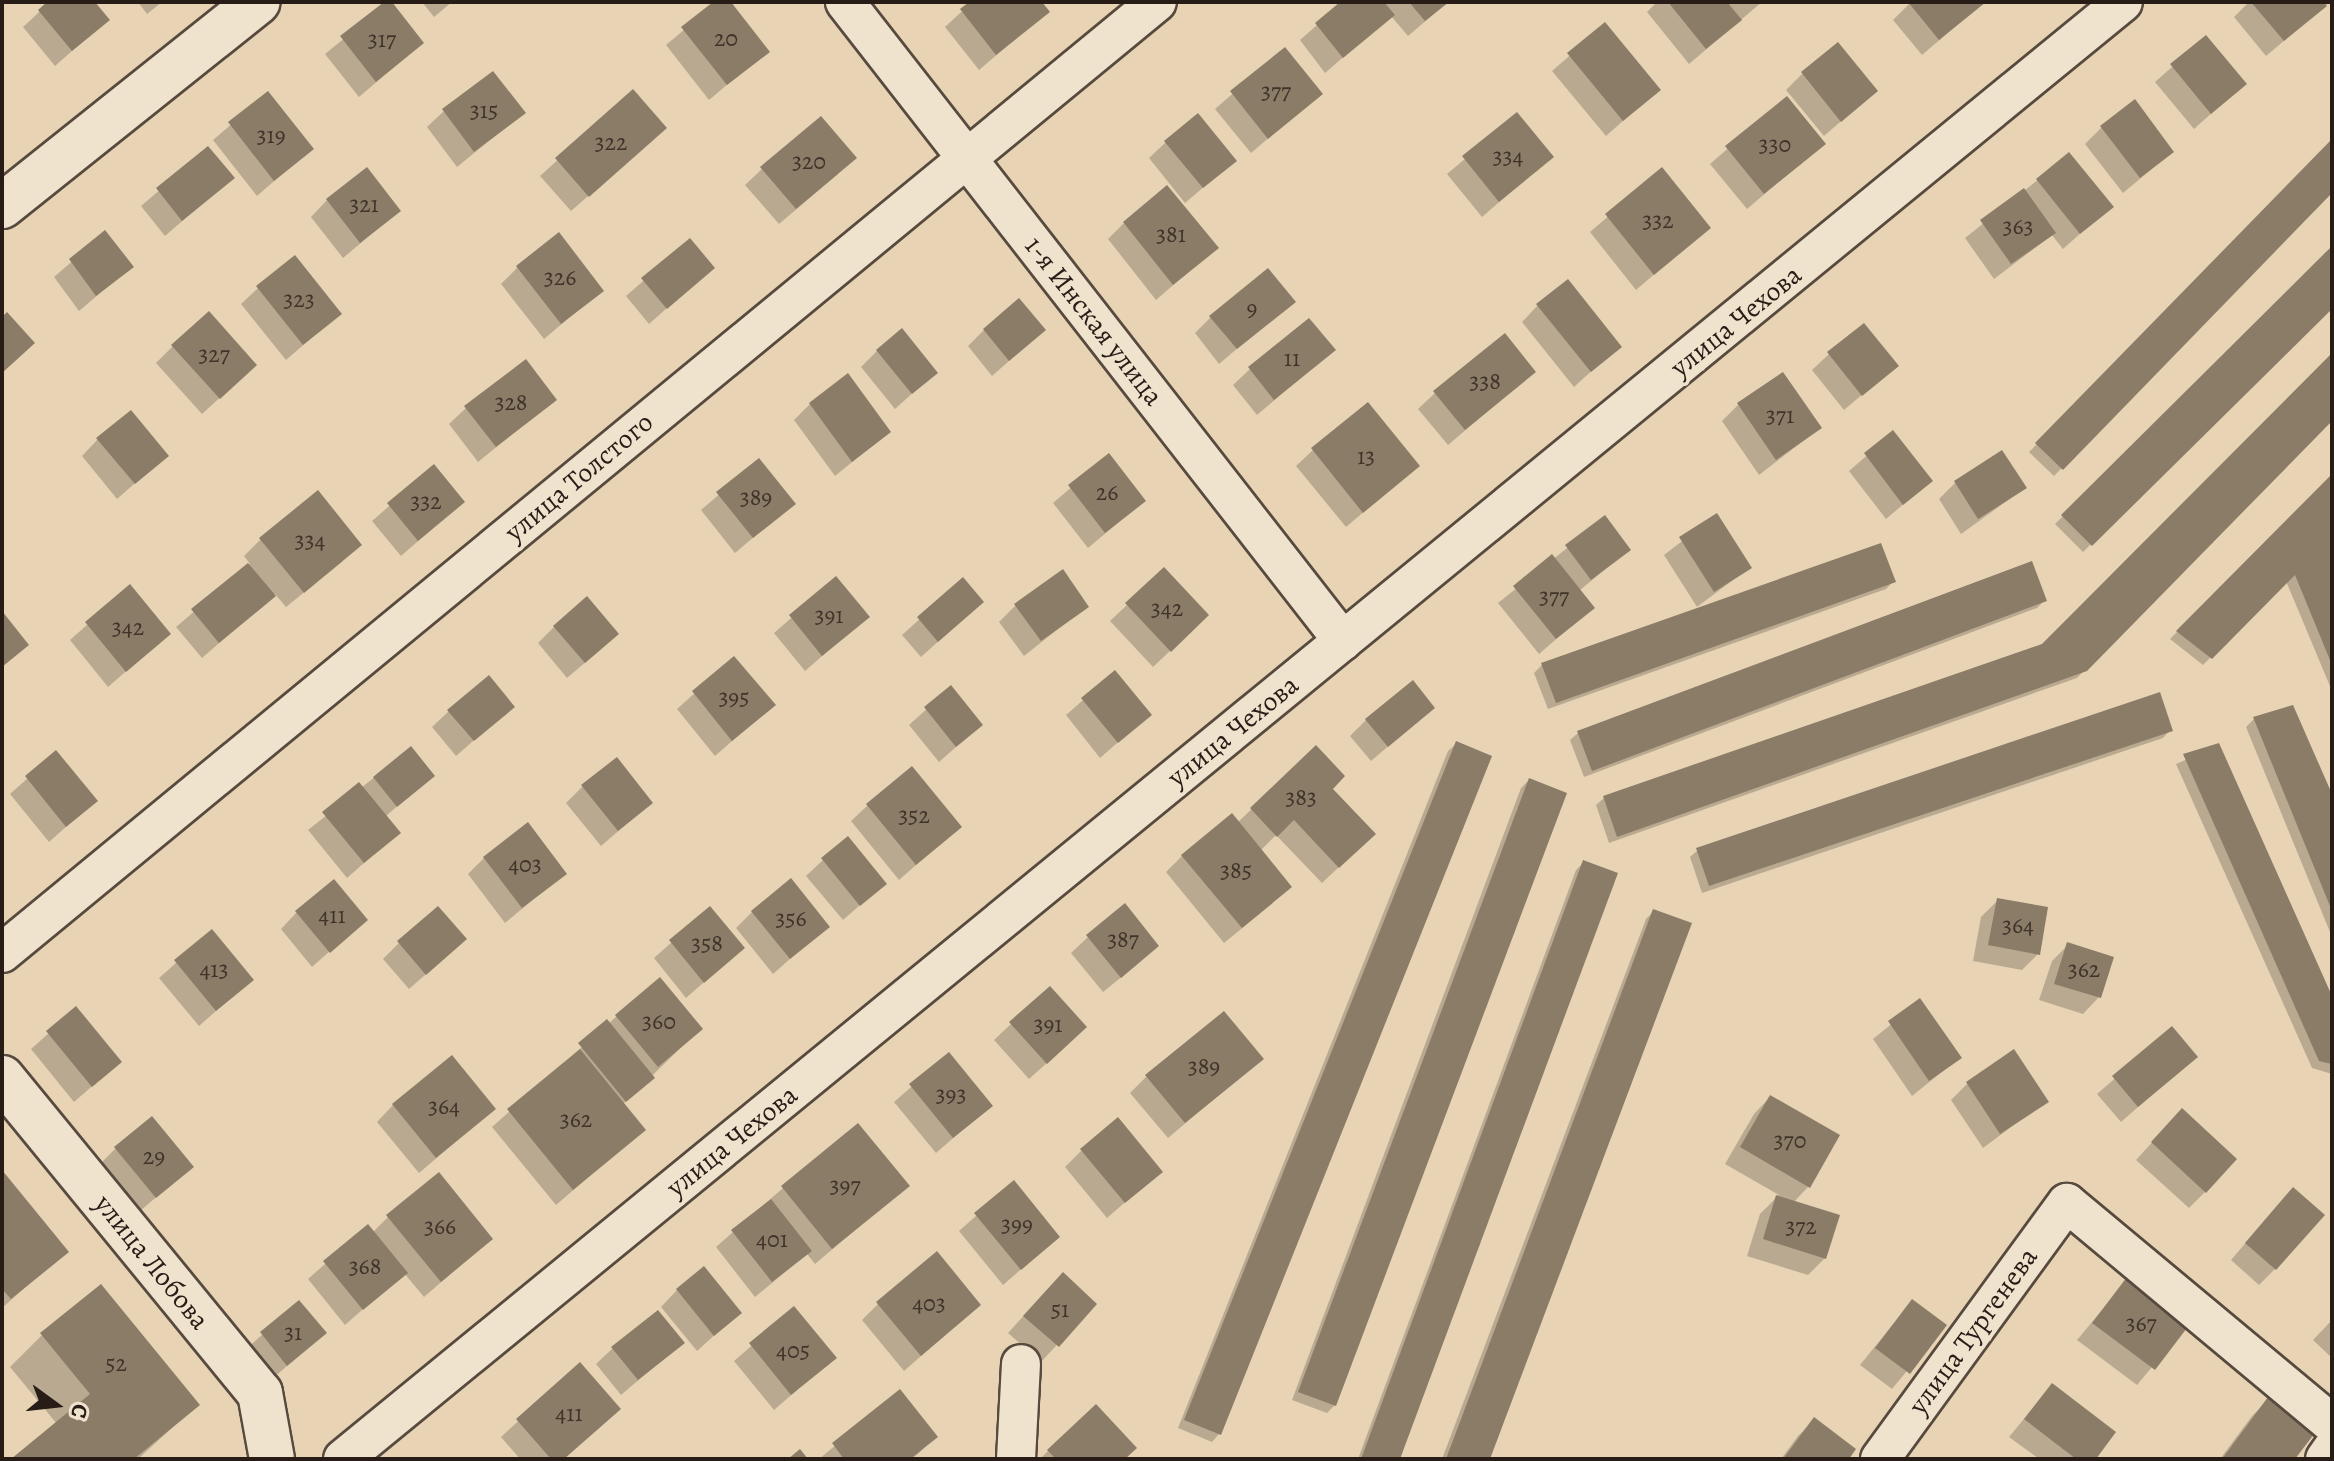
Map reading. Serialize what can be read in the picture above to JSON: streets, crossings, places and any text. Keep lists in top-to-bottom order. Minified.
{"streets":{"street":["1-я Инская улица","улица Чехова","улица Толстого","улица Лобова","улица Тургенева"]},"crossings":[["1-я Инская улица","улица Чехова"],["1-я Инская улица","улица Толстого"]],"house_numbers":["20","317","377","315","319","322","330","334","320","321","332","363","381","326","323","9","327","11","338","328","371","13","26","389","332","334","377","342","391","342","395","383","352","403","385","411","356","364","387","358","413","362","360","391","389","393","364","362","370","29","397","399","366","372","401","368","403","51","367","31","405","52","411"],"north":"right"}
